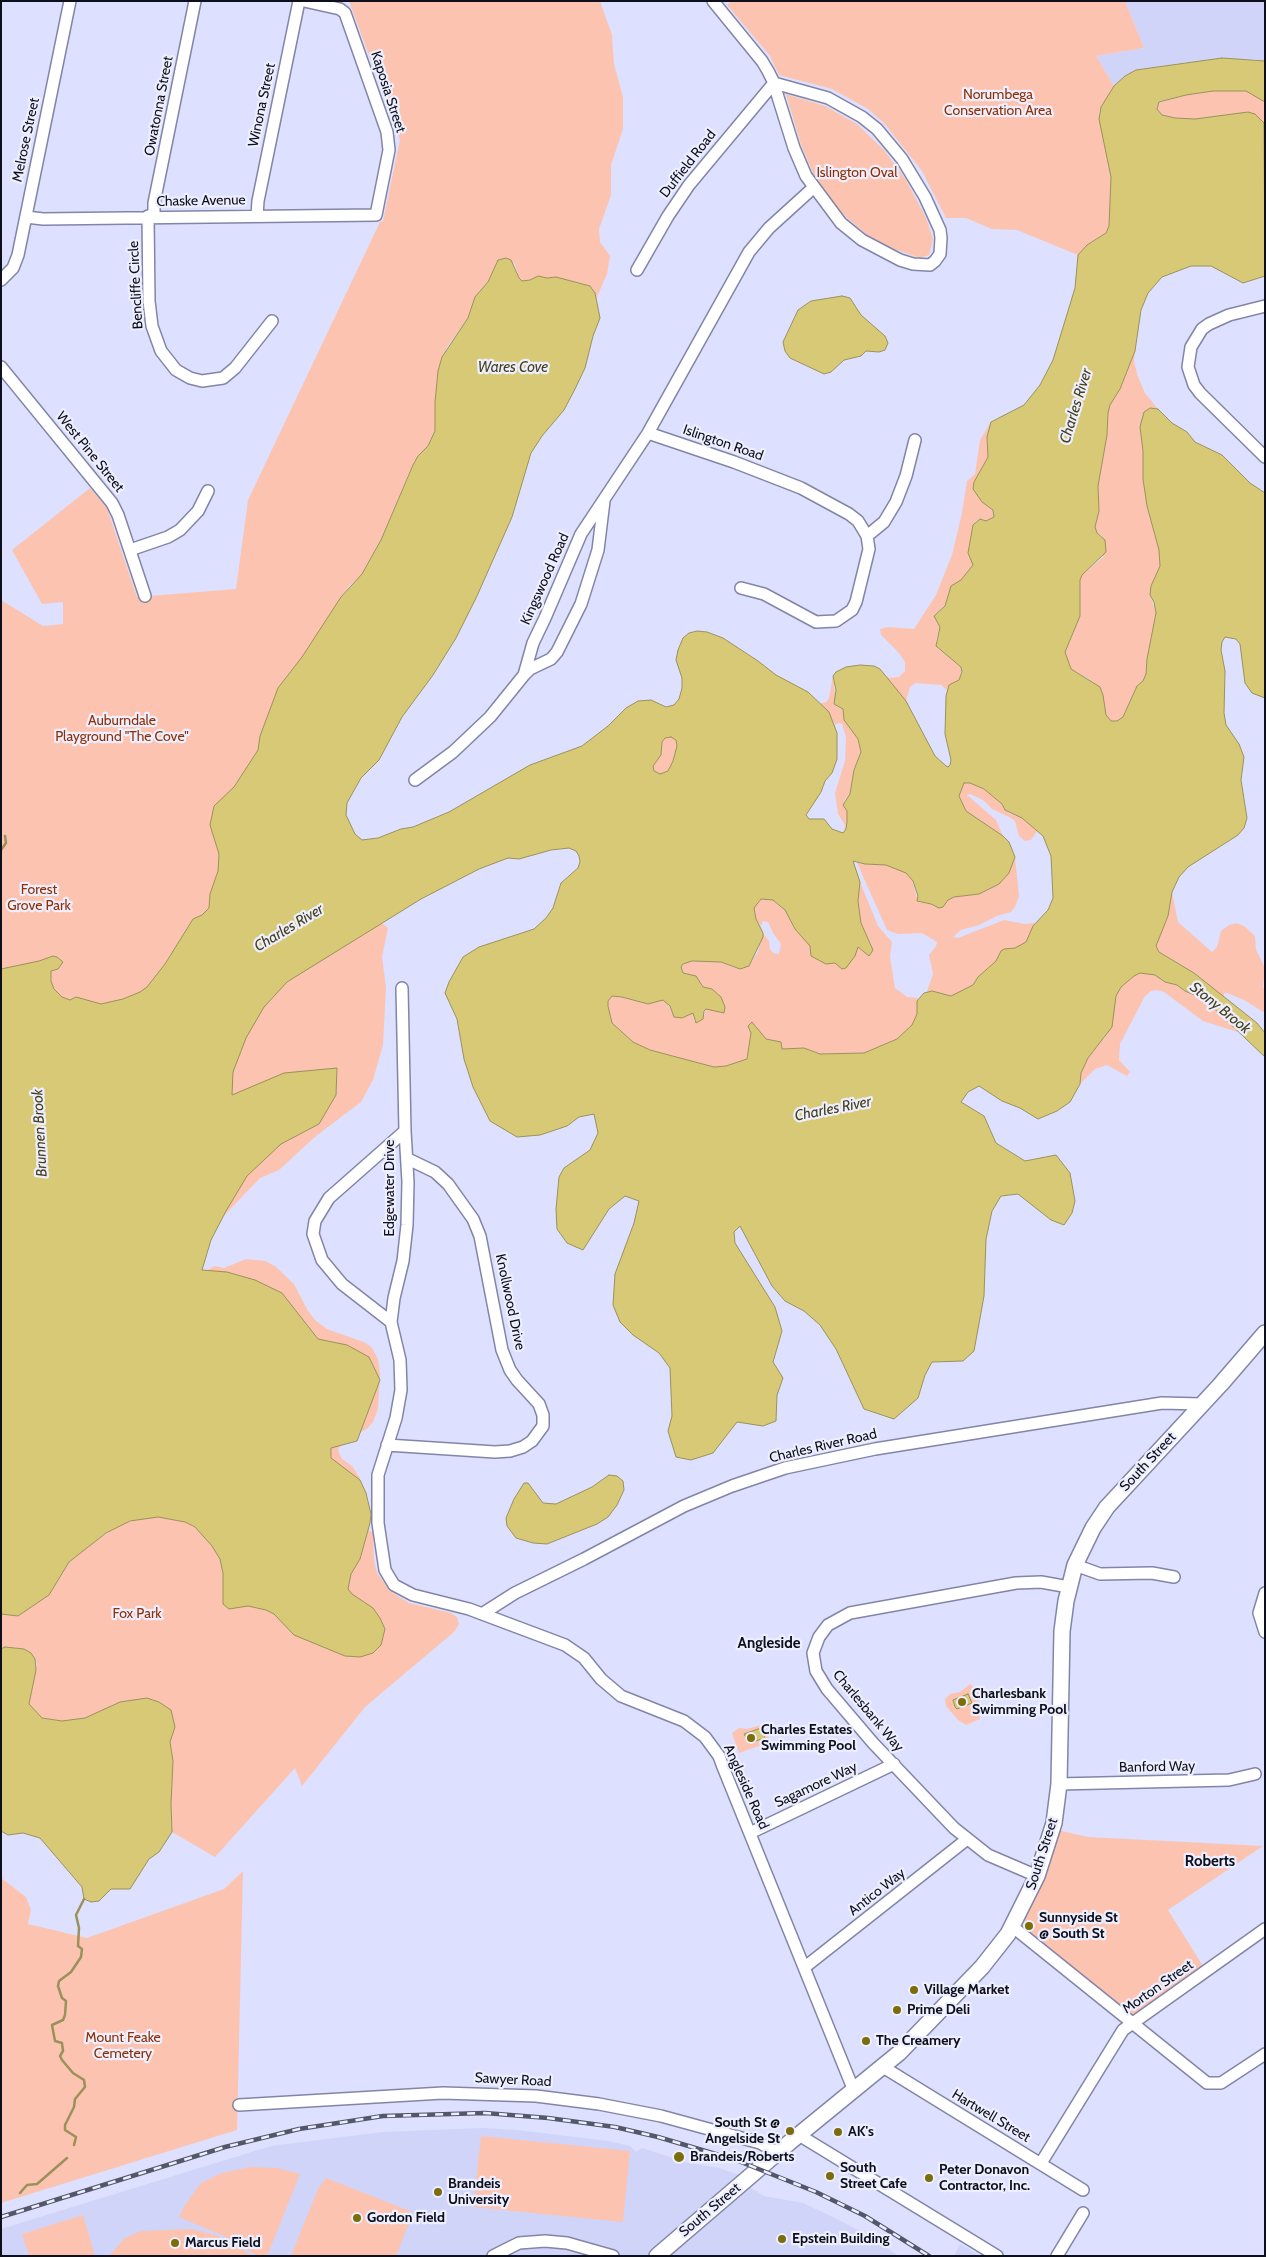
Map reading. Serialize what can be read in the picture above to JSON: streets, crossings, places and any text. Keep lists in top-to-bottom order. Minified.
{"streets":{"main road":["South Street"],"street":["Kaposia Street","Winona Street","Owatonna Street","Melrose Street","Duffield Road","Chaske Avenue","Bencliffe Circle","Islington Road","West Pine Street","Kingswood Road","Edgewater Drive","Knollwood Drive","Charles River Road","Charlesbank Way","Banford Way","Sagamore Way","Angleside Road","Antico Way","Morton Street","Sawyer Road","Hartwell Street"]},"crossings":[["Kaposia Street","Chaske Avenue"],["Winona Street","Chaske Avenue"],["Owatonna Street","Chaske Avenue"],["Owatonna Street","Bencliffe Circle"],["Melrose Street","Chaske Avenue"],["Chaske Avenue","Bencliffe Circle"],["Islington Road","Kingswood Road"],["Edgewater Drive","Knollwood Drive"],["Edgewater Drive","Charles River Road"],["Edgewater Drive","Angleside Road"],["Charles River Road","South Street"],["Charles River Road","Angleside Road"],["South Street","Charlesbank Way"],["South Street","Banford Way"],["South Street","Angleside Road"],["South Street","Sawyer Road"],["South Street","Hartwell Street"],["Charlesbank Way","Sagamore Way"],["Charlesbank Way","Antico Way"],["Sagamore Way","Angleside Road"],["Angleside Road","Antico Way"],["Morton Street","Hartwell Street"]],"districts":["Angleside","Roberts"],"water":["Wares Cove","Charles River","Stony Brook","Brunnen Brook"],"parks":["Norumbega Conservation Area","Islington Oval","Auburndale Playground \"The Cove\"","Forest Grove Park","Fox Park","Mount Feake Cemetery"],"places":["Charlesbank Swimming Pool","Charles Estates Swimming Pool","Sunnyside St @ South St","Village Market","Prime Deli","The Creamery","South St @ Angelside St","AK's","Brandeis/Roberts","South Street Cafe","Peter Donavon Contractor, Inc.","Brandeis University","Gordon Field","Epstein Building","Marcus Field"]}
